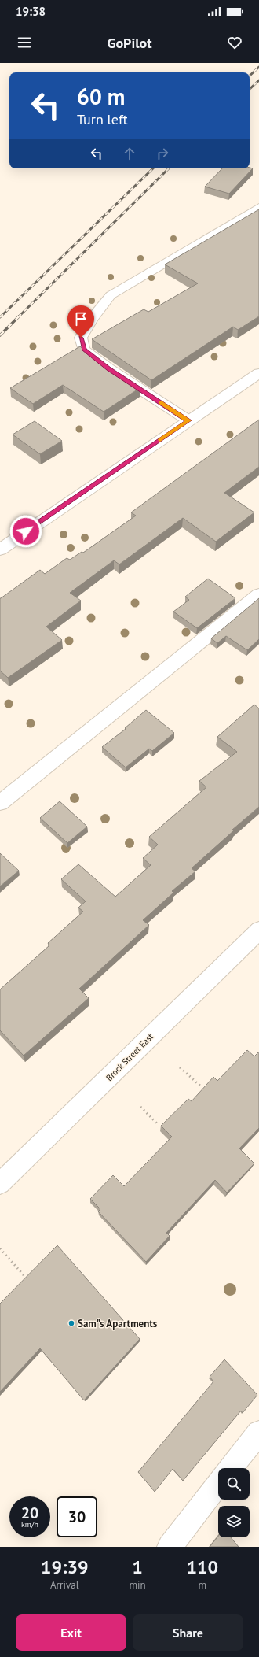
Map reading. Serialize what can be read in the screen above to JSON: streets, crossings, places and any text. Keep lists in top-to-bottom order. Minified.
{"streets":{"street":["Brock Street East"]},"places":["Sam\"s Apartments"],"page":{"status":"19:38","header":"GoPilot","turn":["60 m","Turn left"],"speed":"20 km/h","limit":"30","eta":["19:39","Arrival","1","min","110","m"],"buttons":["Exit","Share"]}}
